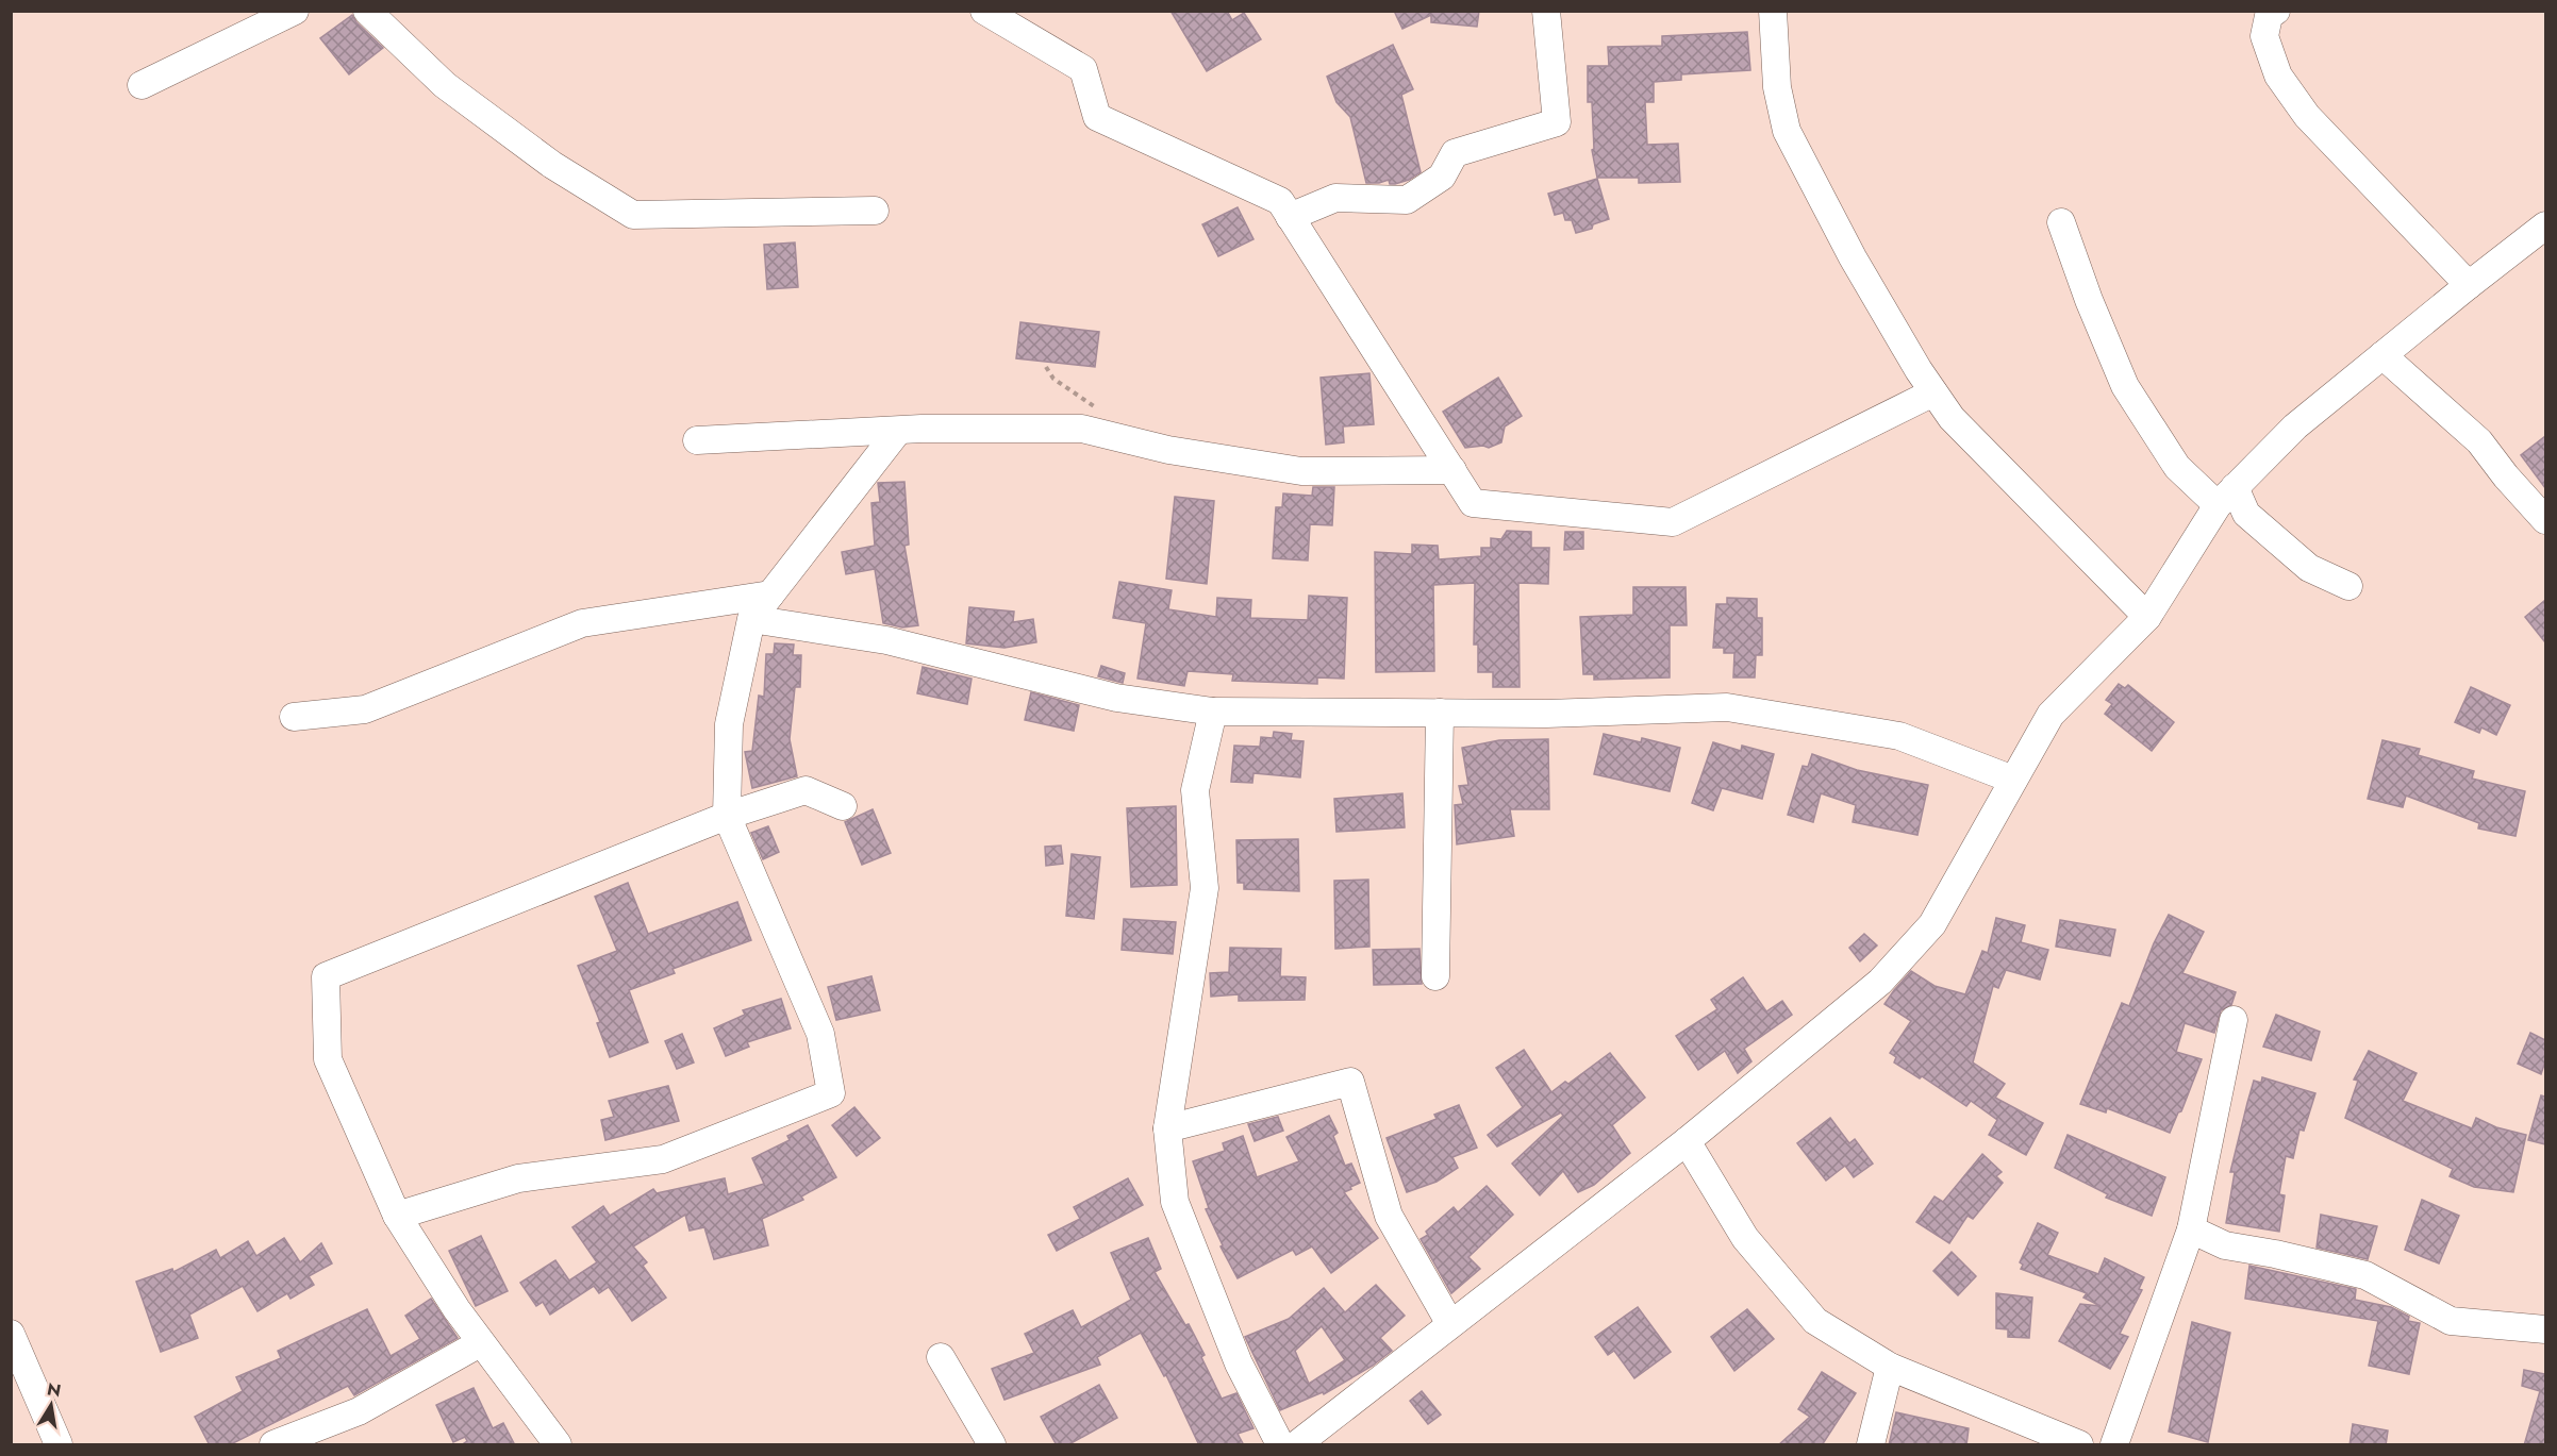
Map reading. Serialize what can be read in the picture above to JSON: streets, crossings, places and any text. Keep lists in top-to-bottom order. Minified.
{"north":"top"}
